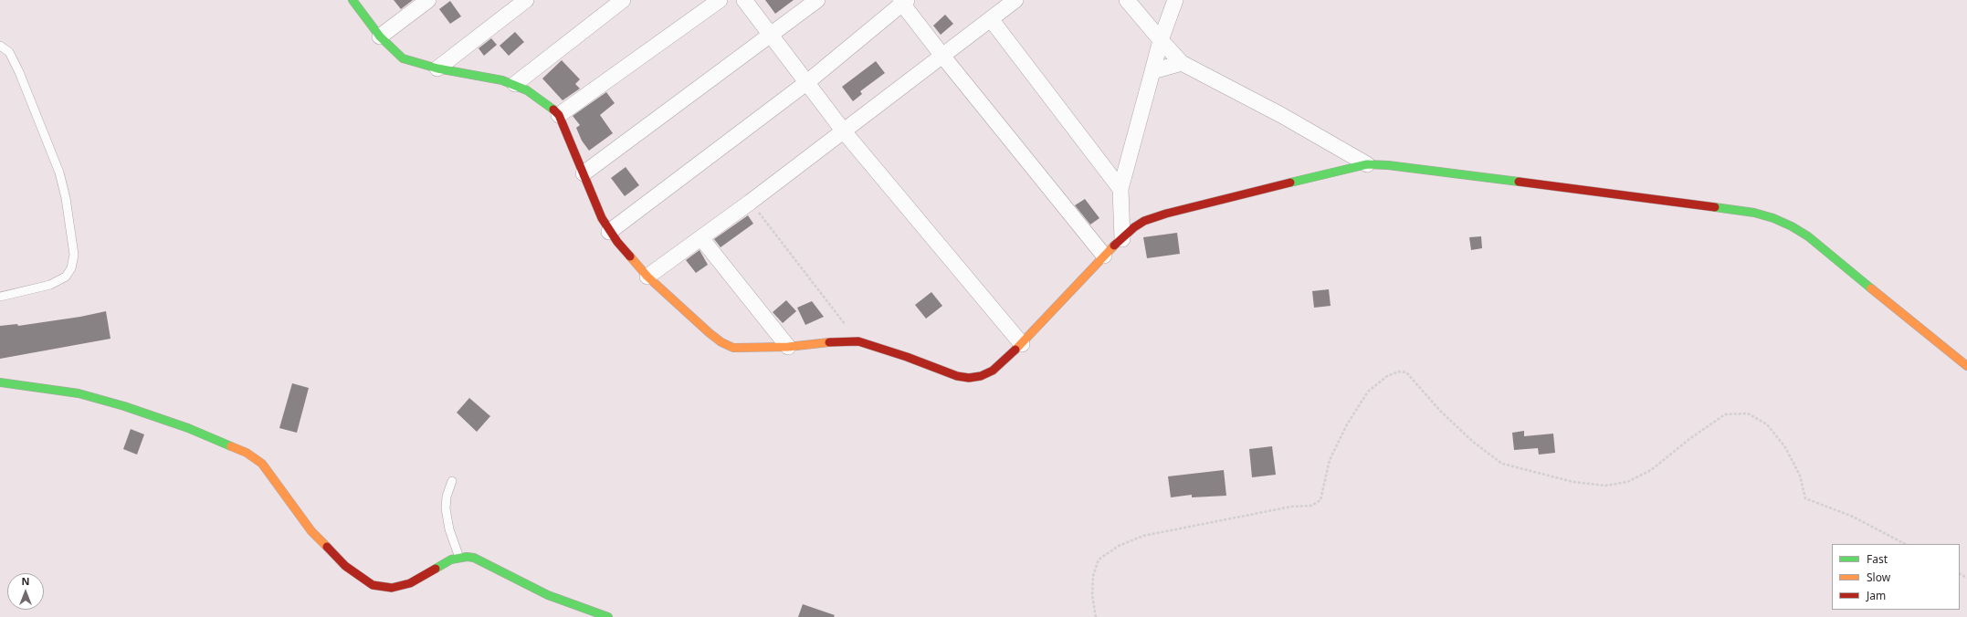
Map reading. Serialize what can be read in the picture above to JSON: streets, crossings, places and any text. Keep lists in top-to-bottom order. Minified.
{"legend":["Fast","Slow","Jam"],"north":"top"}
